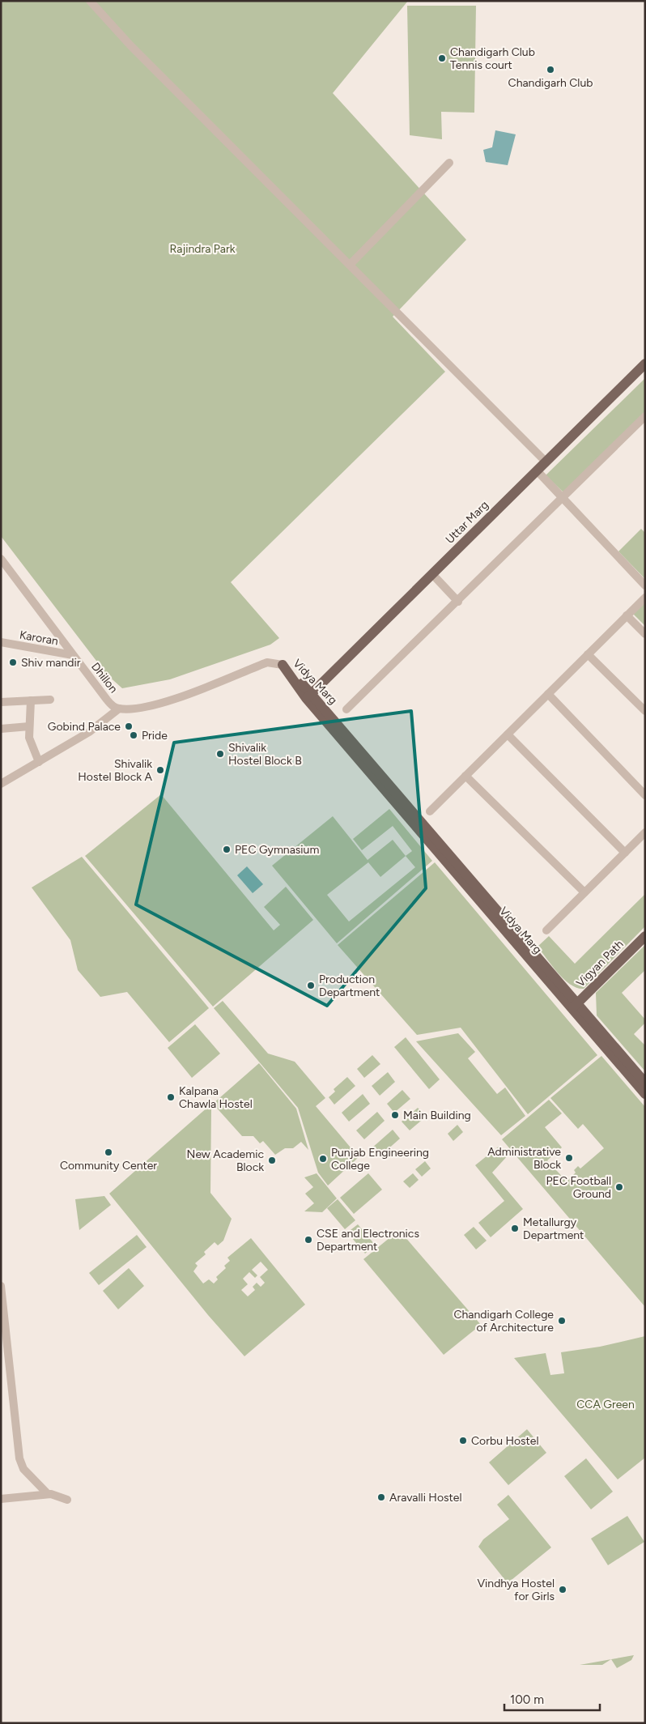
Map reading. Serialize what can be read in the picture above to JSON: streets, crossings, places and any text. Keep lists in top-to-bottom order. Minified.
{"streets":{"main road":["Uttar Marg","Vidya Marg","Vigyan Path"],"street":["Karoran","Dhillon"]},"crossings":[["Uttar Marg","Vidya Marg"],["Karoran","Dhillon"],["Dhillon","Vidya Marg"],["Vidya Marg","Vigyan Path"]],"parks":["Rajindra Park","CCA Green"],"places":["Chandigarh Club Tennis court","Chandigarh Club","Shiv mandir","Gobind Palace","Pride","Shivalik Hostel Block B","Shivalik Hostel Block A","PEC Gymnasium","Production Department","Kalpana Chawla Hostel","Main Building","Community Center","Administrative Block","Punjab Engineering College","New Academic Block","PEC Football Ground","Metallurgy Department","CSE and Electronics Department","Chandigarh College of Architecture","Corbu Hostel","Aravalli Hostel","Vindhya Hostel for Girls"],"scale_bar":"100 m"}
